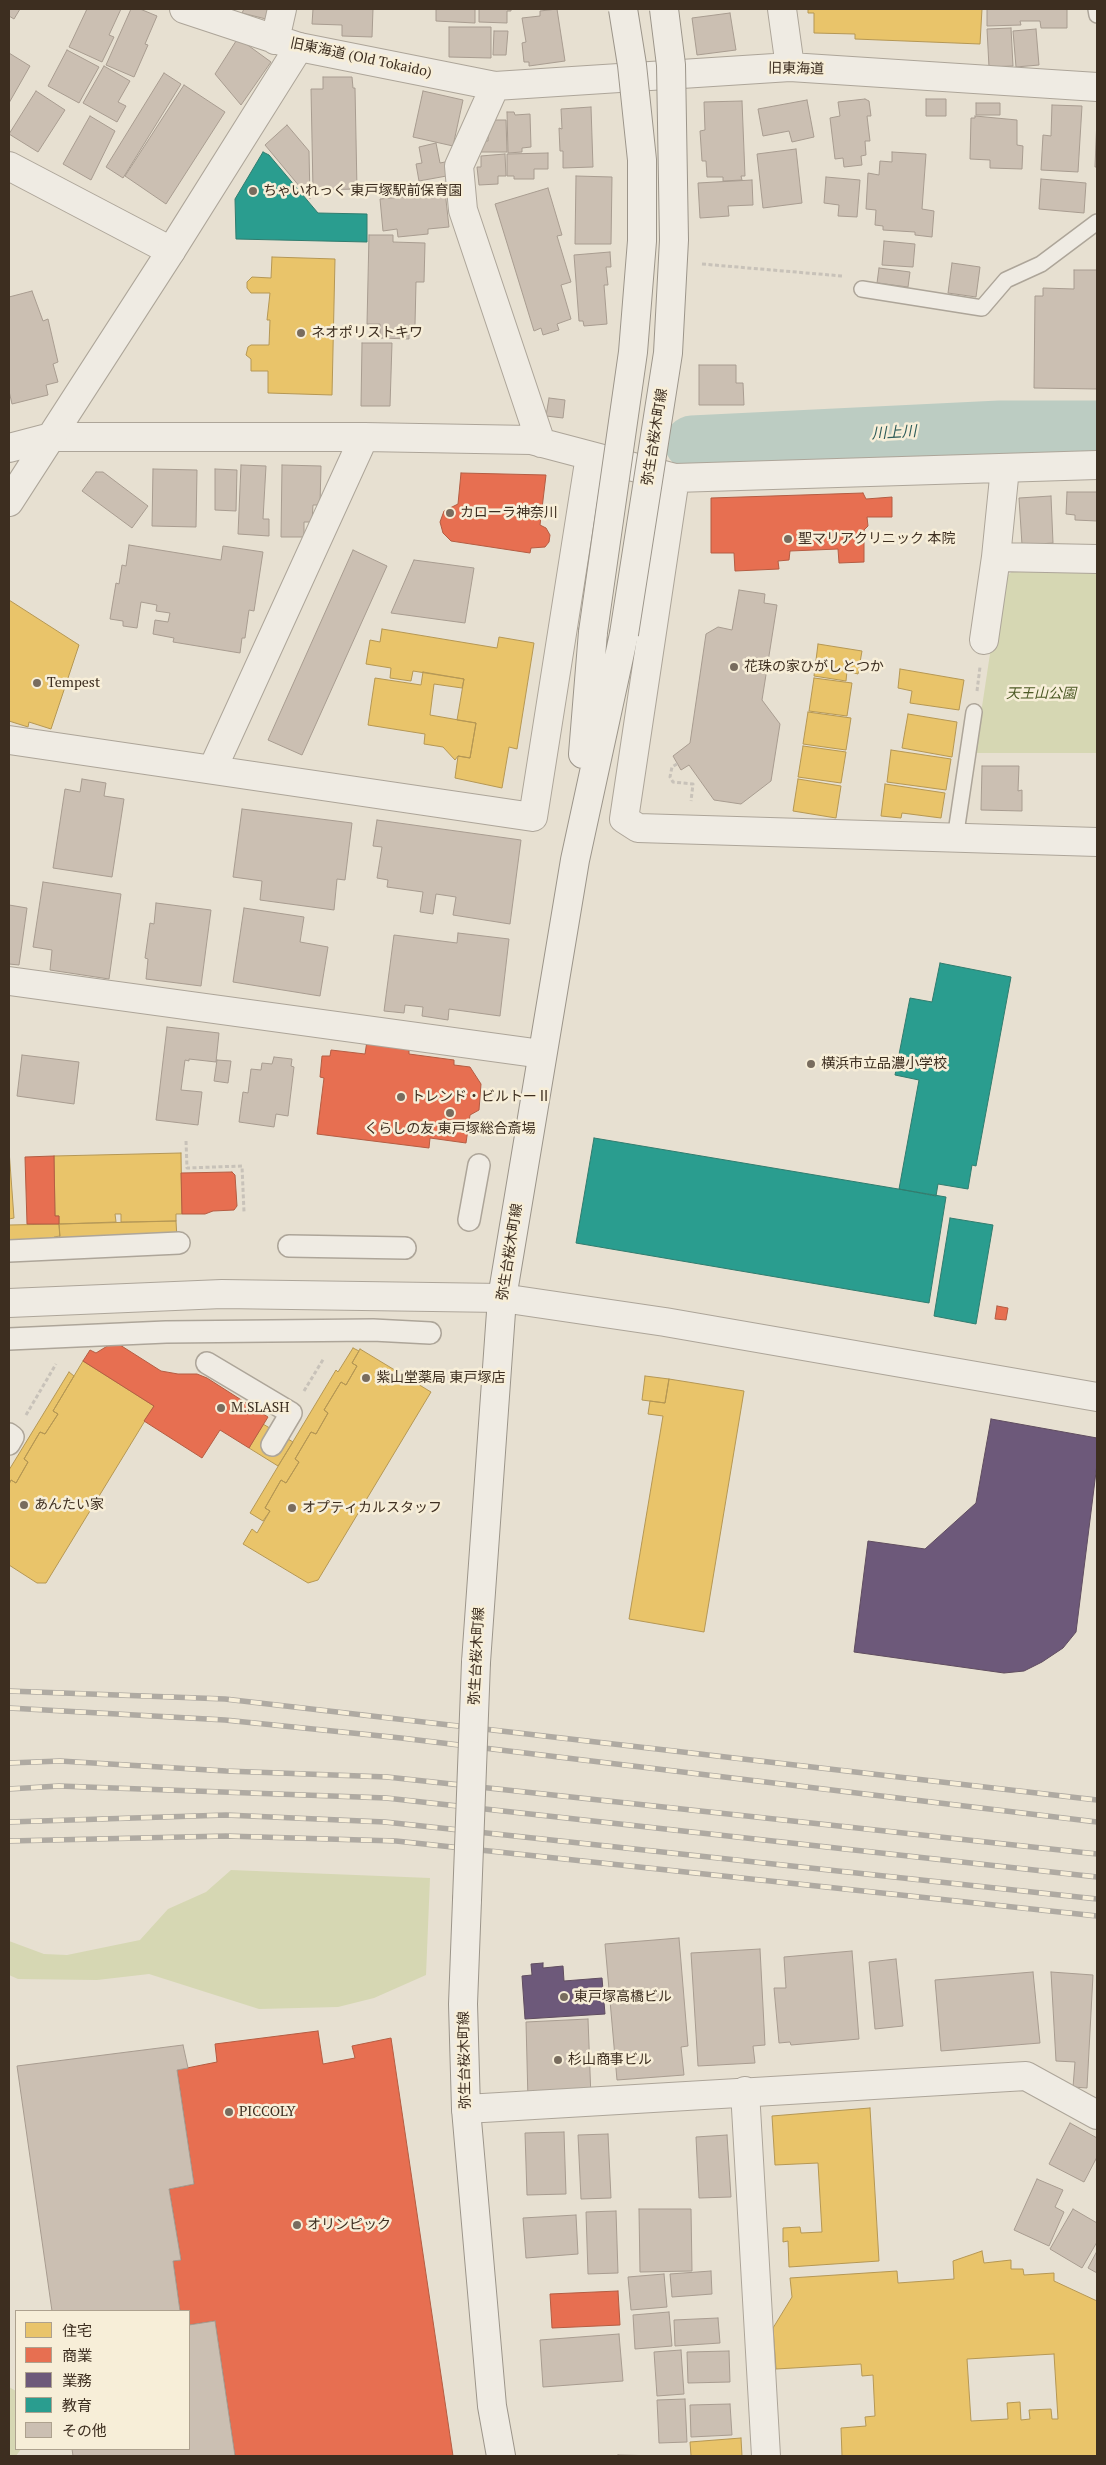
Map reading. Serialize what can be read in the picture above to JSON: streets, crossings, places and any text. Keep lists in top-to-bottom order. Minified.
{"streets":{"street":["旧東海道 (Old Tokaido)","旧東海道","弥生台桜木町線"]},"crossings":[["旧東海道 (Old Tokaido)","旧東海道"]],"water":["川上川"],"parks":["天王山公園"],"places":["ちゃいれっく 東戸塚駅前保育園","ネオポリストキワ","カローラ神奈川","聖マリアクリニック 本院","花珠の家ひがしとつか","Tempest","横浜市立品濃小学校","トレンド・ビルトーⅡ","くらしの友 東戸塚総合斎場","紫山堂薬局 東戸塚店","M.SLASH","あんたい家","オプティカルスタッフ","東戸塚高橋ビル","杉山商事ビル","PICCOLY","オリンピック"],"legend":["住宅","商業","業務","教育","その他"]}
